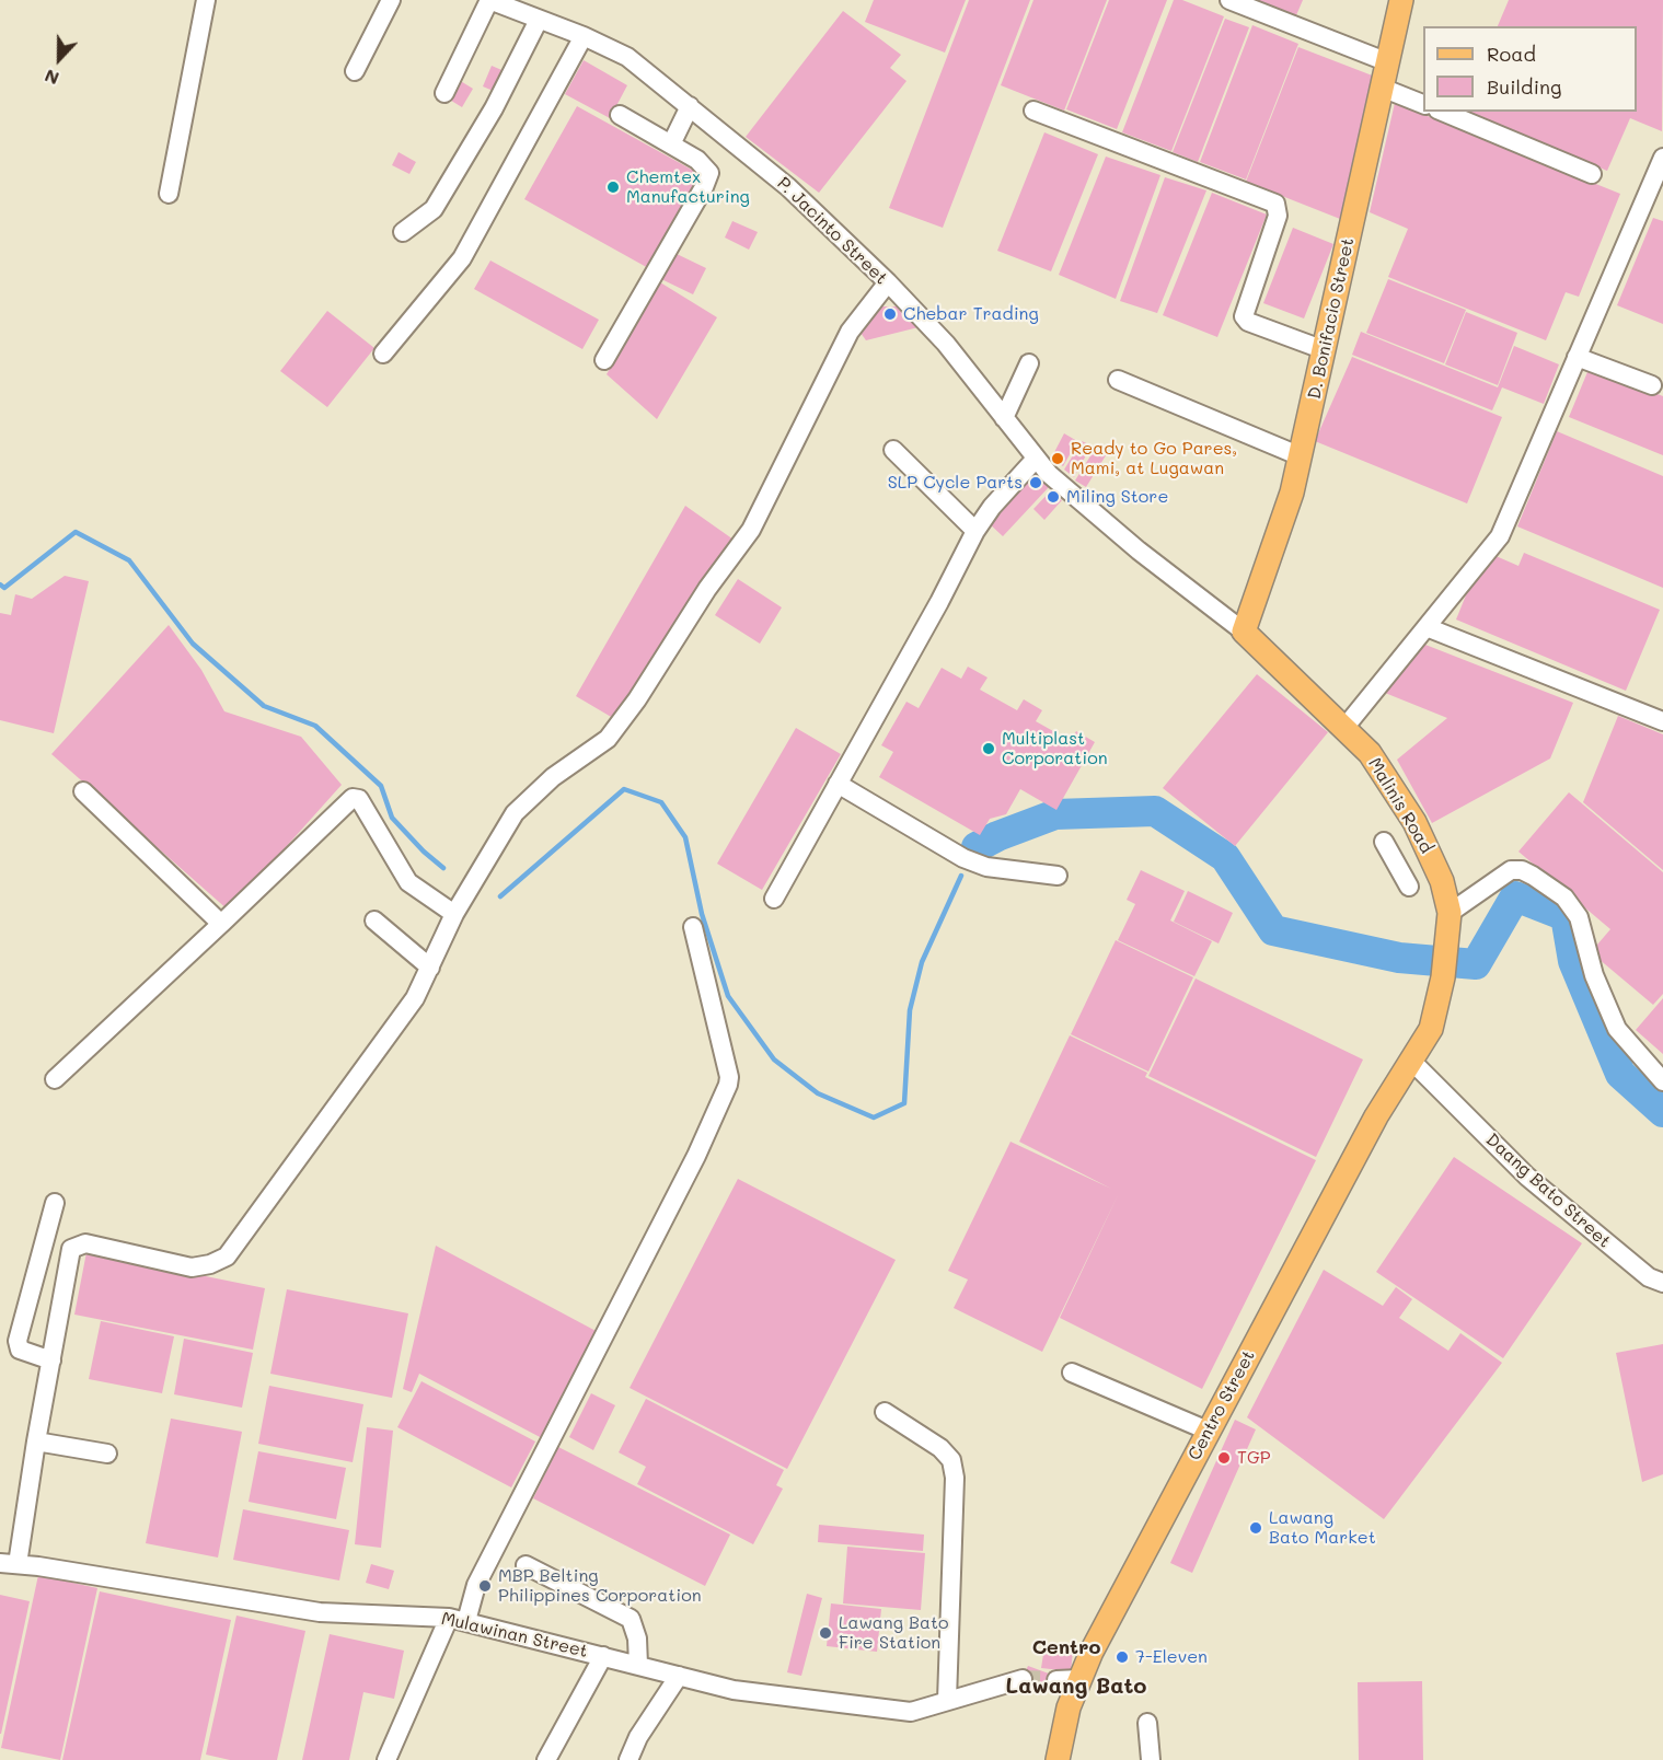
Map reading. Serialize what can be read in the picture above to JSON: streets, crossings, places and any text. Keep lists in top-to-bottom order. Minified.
{"streets":{"main road":["D. Bonifacio Street","Malinis Road","Centro Street"],"street":["P. Jacinto Street","Daang Bato Street","Mulawinan Street"]},"crossings":[["P. Jacinto Street","D. Bonifacio Street"],["P. Jacinto Street","Malinis Road"],["D. Bonifacio Street","Malinis Road"],["Malinis Road","Daang Bato Street"],["Malinis Road","Centro Street"],["Daang Bato Street","Centro Street"]],"districts":["Centro","Lawang Bato"],"places":["Chemtex Manufacturing","Chebar Trading","Ready to Go Pares, Mami, at Lugawan","SLP Cycle Parts","Miling Store","Multiplast Corporation","TGP","Lawang Bato Market","MBP Belting Philippines Corporation","Lawang Bato Fire Station","7-Eleven"],"legend":["Road","Building"],"north":"bottom"}
